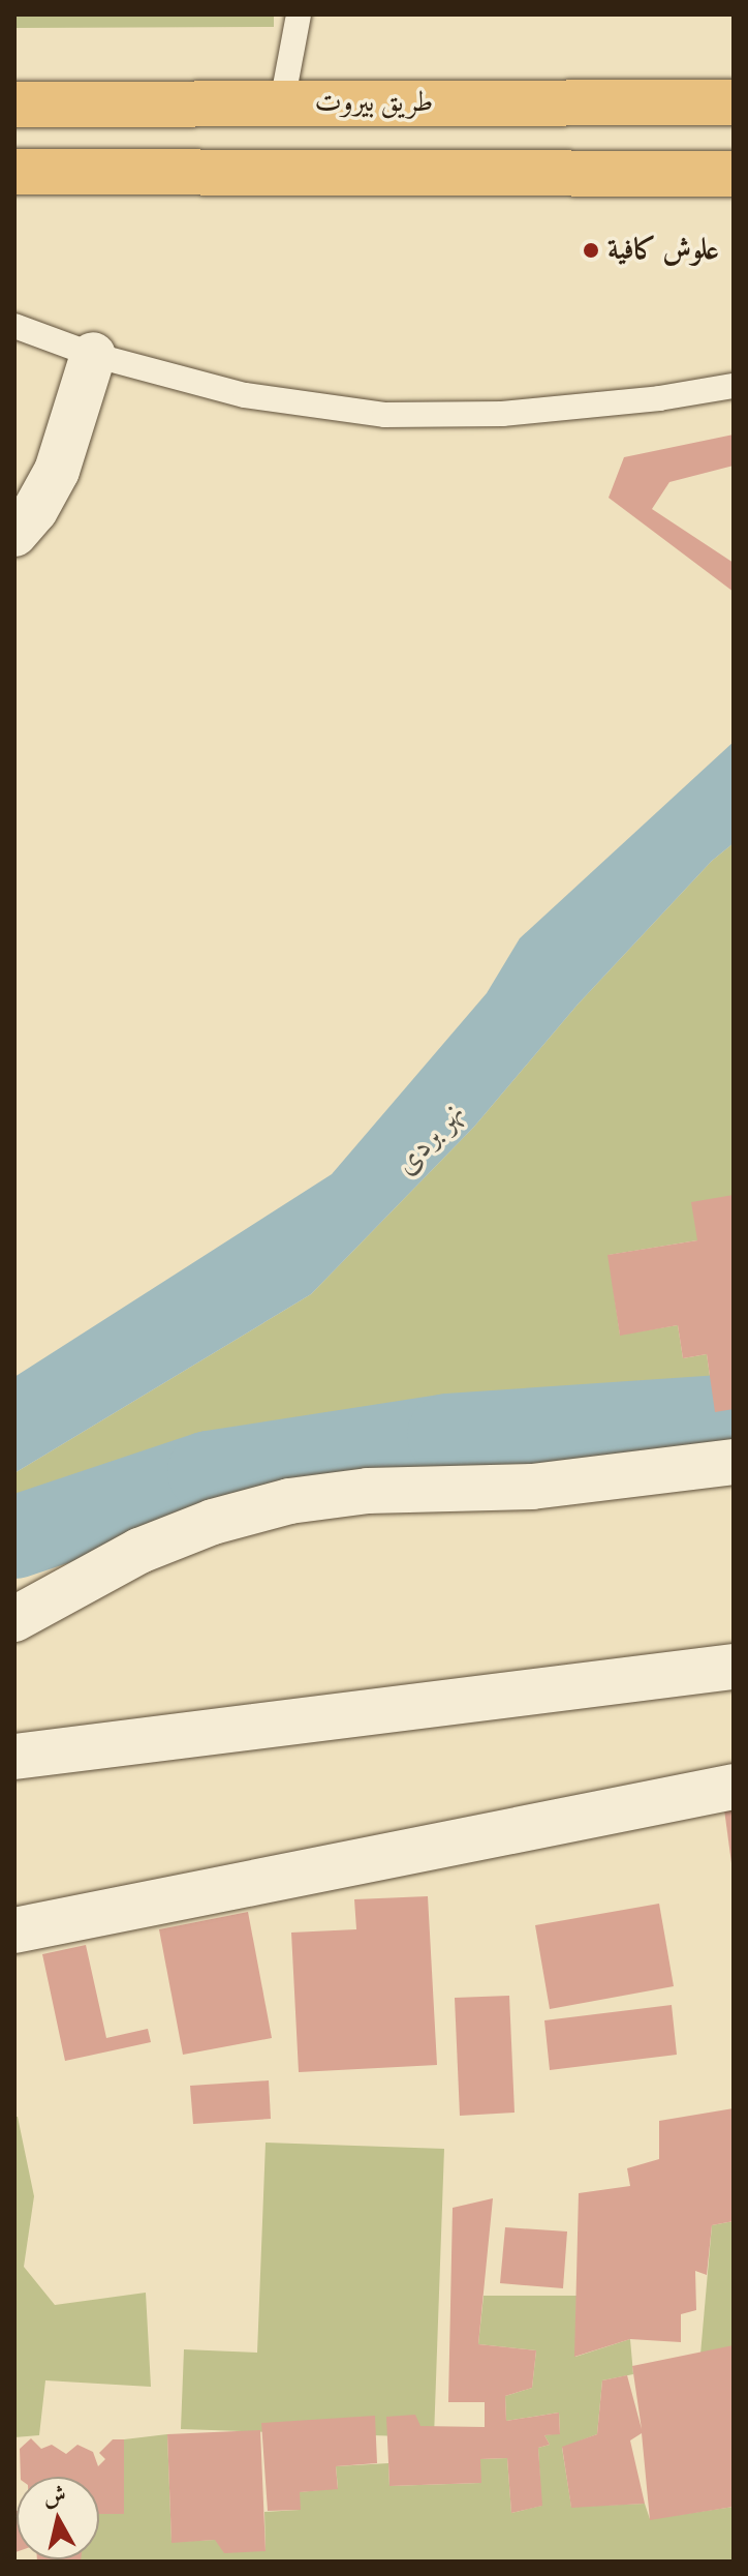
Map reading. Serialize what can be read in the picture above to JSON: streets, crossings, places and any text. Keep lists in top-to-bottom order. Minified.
{"streets":{"main road":["طريق بيروت"]},"water":["نهر بردى"],"places":["علوش كافية"],"north":"top"}
